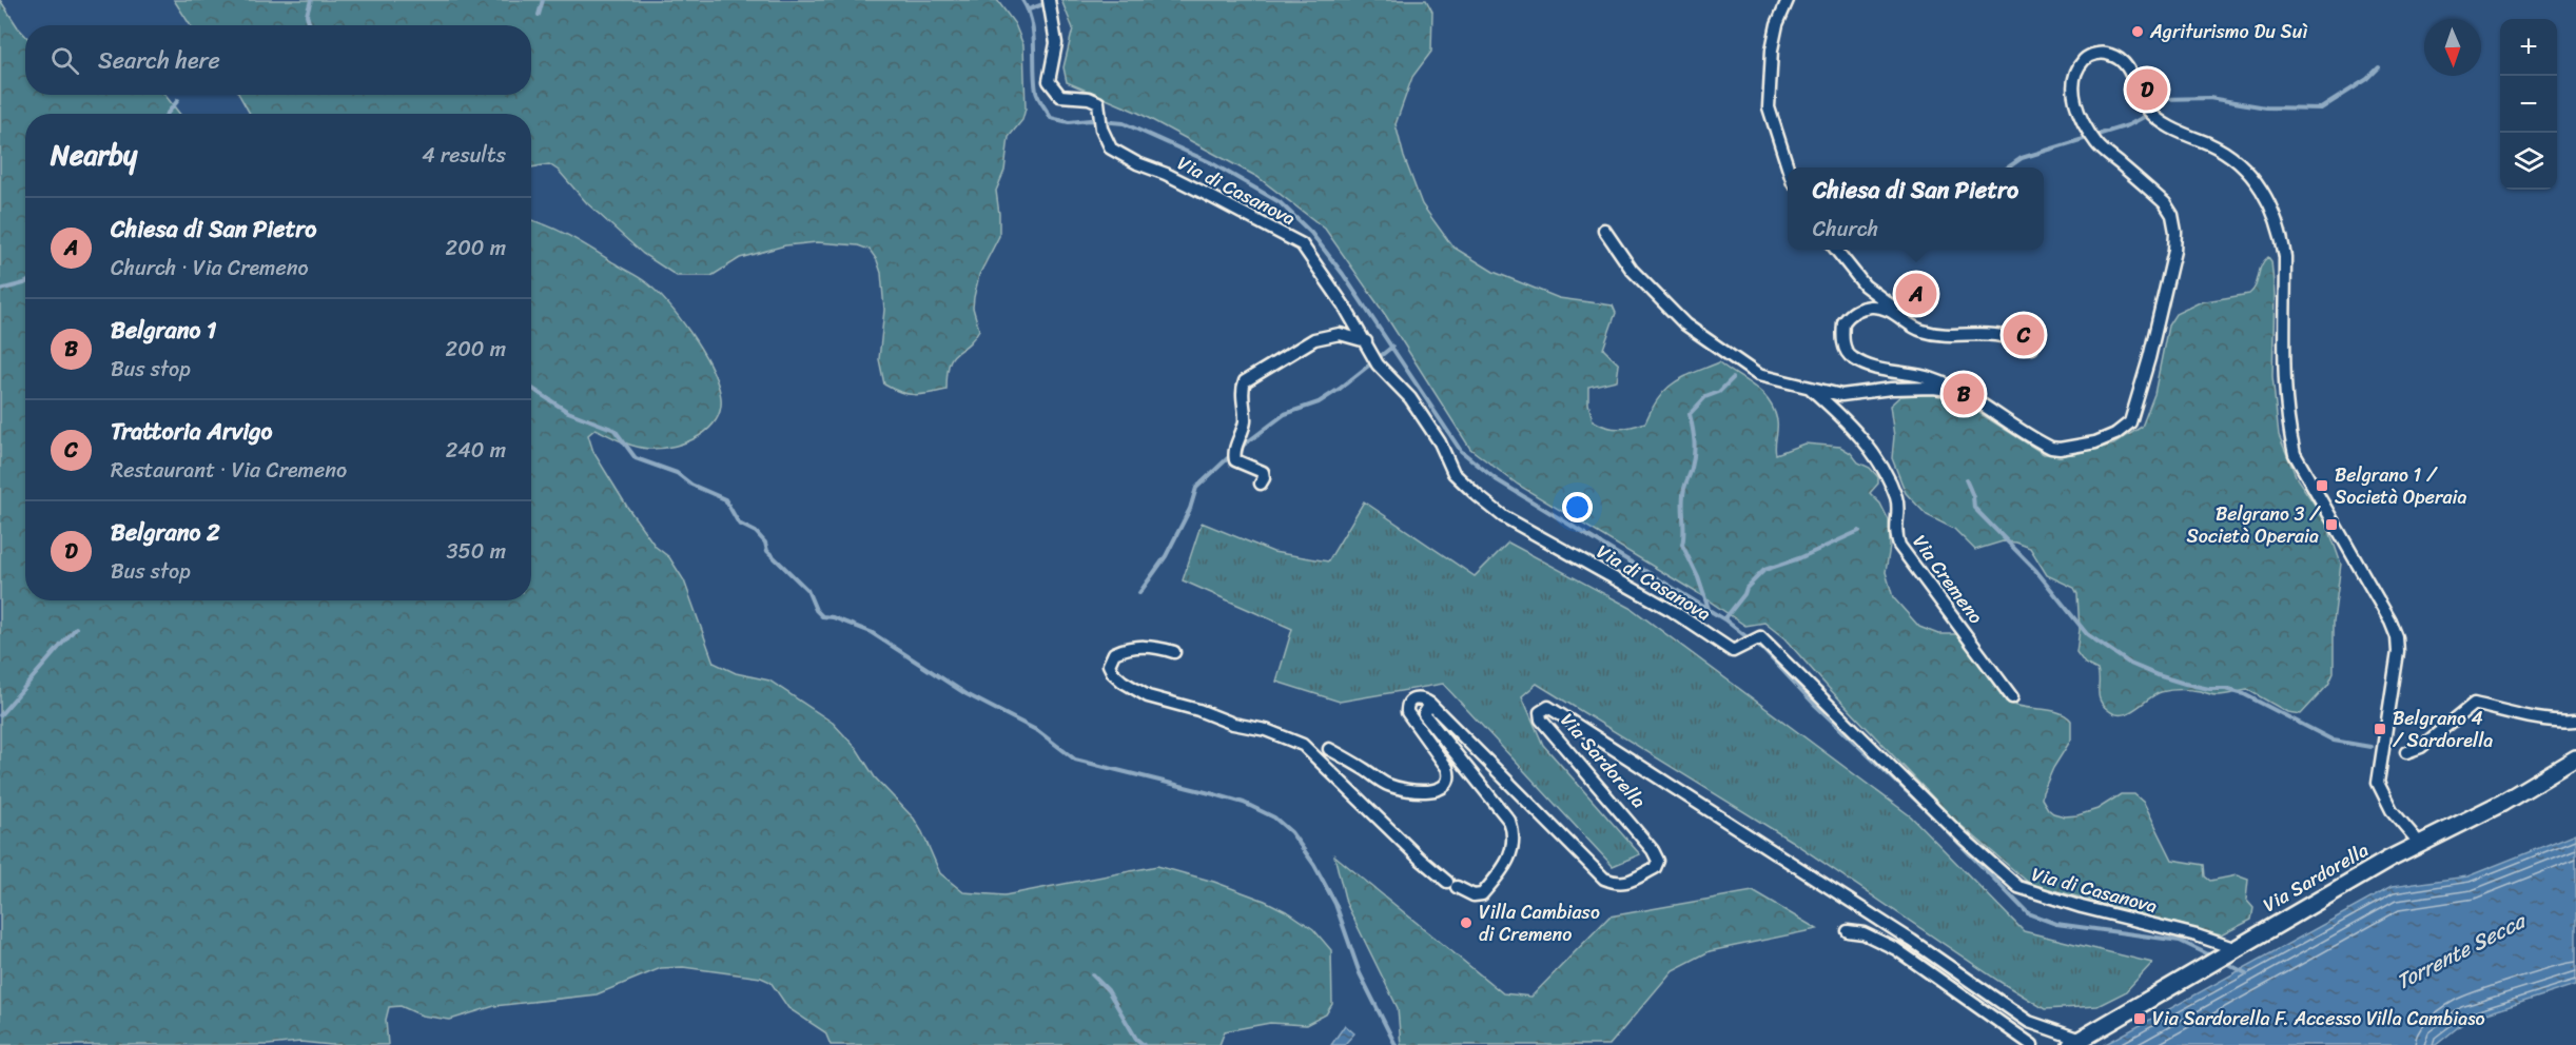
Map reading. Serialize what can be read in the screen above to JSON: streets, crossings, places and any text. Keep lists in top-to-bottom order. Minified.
{"streets":{"main road":["Via Sardorella"],"street":["Via di Casanova","Via Cremeno"]},"crossings":[["Via di Casanova","Via Sardorella"]],"water":["Torrente Secca"],"places":{"other":["Agriturismo Du Suì","Villa Cambiaso di Cremeno"],"transit":["Belgrano 1 / Società Operaia","Belgrano 3 / Società Operaia","Belgrano 4 / Sardorella","Via Sardorella F. Accesso Villa Cambiaso"]},"north":"bottom","page":{"map_buttons":["+","−"],"search":"Search here","pins":["D","A","C","B"],"heading":["Nearby","4 results"],"popup":["Chiesa di San Pietro","Church"],"list":[{"mark":"A","name":"Chiesa di San Pietro","note":"Church · Via Cremeno","value":"200 m"},{"mark":"B","name":"Belgrano 1","note":"Bus stop","value":"200 m"},{"mark":"C","name":"Trattoria Arvigo","note":"Restaurant · Via Cremeno","value":"240 m"},{"mark":"D","name":"Belgrano 2","note":"Bus stop","value":"350 m"}]}}
